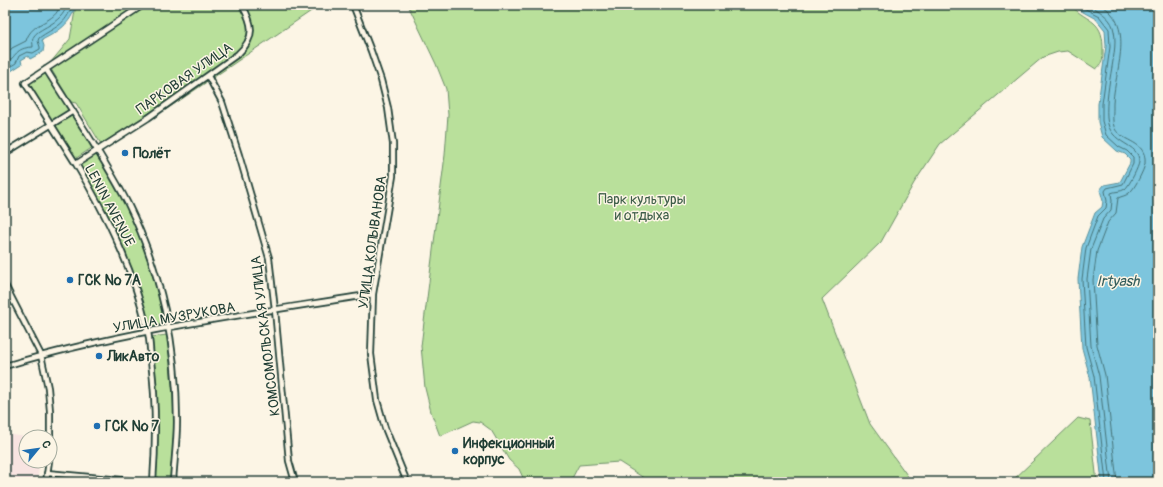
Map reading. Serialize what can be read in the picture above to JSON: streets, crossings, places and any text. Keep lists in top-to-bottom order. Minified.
{"streets":{"street":["ПАРКОВАЯ УЛИЦА","LENIN AVENUE","УЛИЦА КОЛЫВАНОВА","УЛИЦА МУЗРУКОВА","КОМСОМОЛЬСКАЯ УЛИЦА"]},"crossings":[["ПАРКОВАЯ УЛИЦА","LENIN AVENUE"],["ПАРКОВАЯ УЛИЦА","КОМСОМОЛЬСКАЯ УЛИЦА"],["LENIN AVENUE","УЛИЦА МУЗРУКОВА"],["УЛИЦА КОЛЫВАНОВА","УЛИЦА МУЗРУКОВА"],["УЛИЦА МУЗРУКОВА","КОМСОМОЛЬСКАЯ УЛИЦА"]],"water":["Irtyash"],"parks":["Парк культуры и отдыха"],"places":["Полёт","ГСК № 7А","ЛикАвто","ГСК № 7","Инфекционный корпус"],"north":"top right"}
